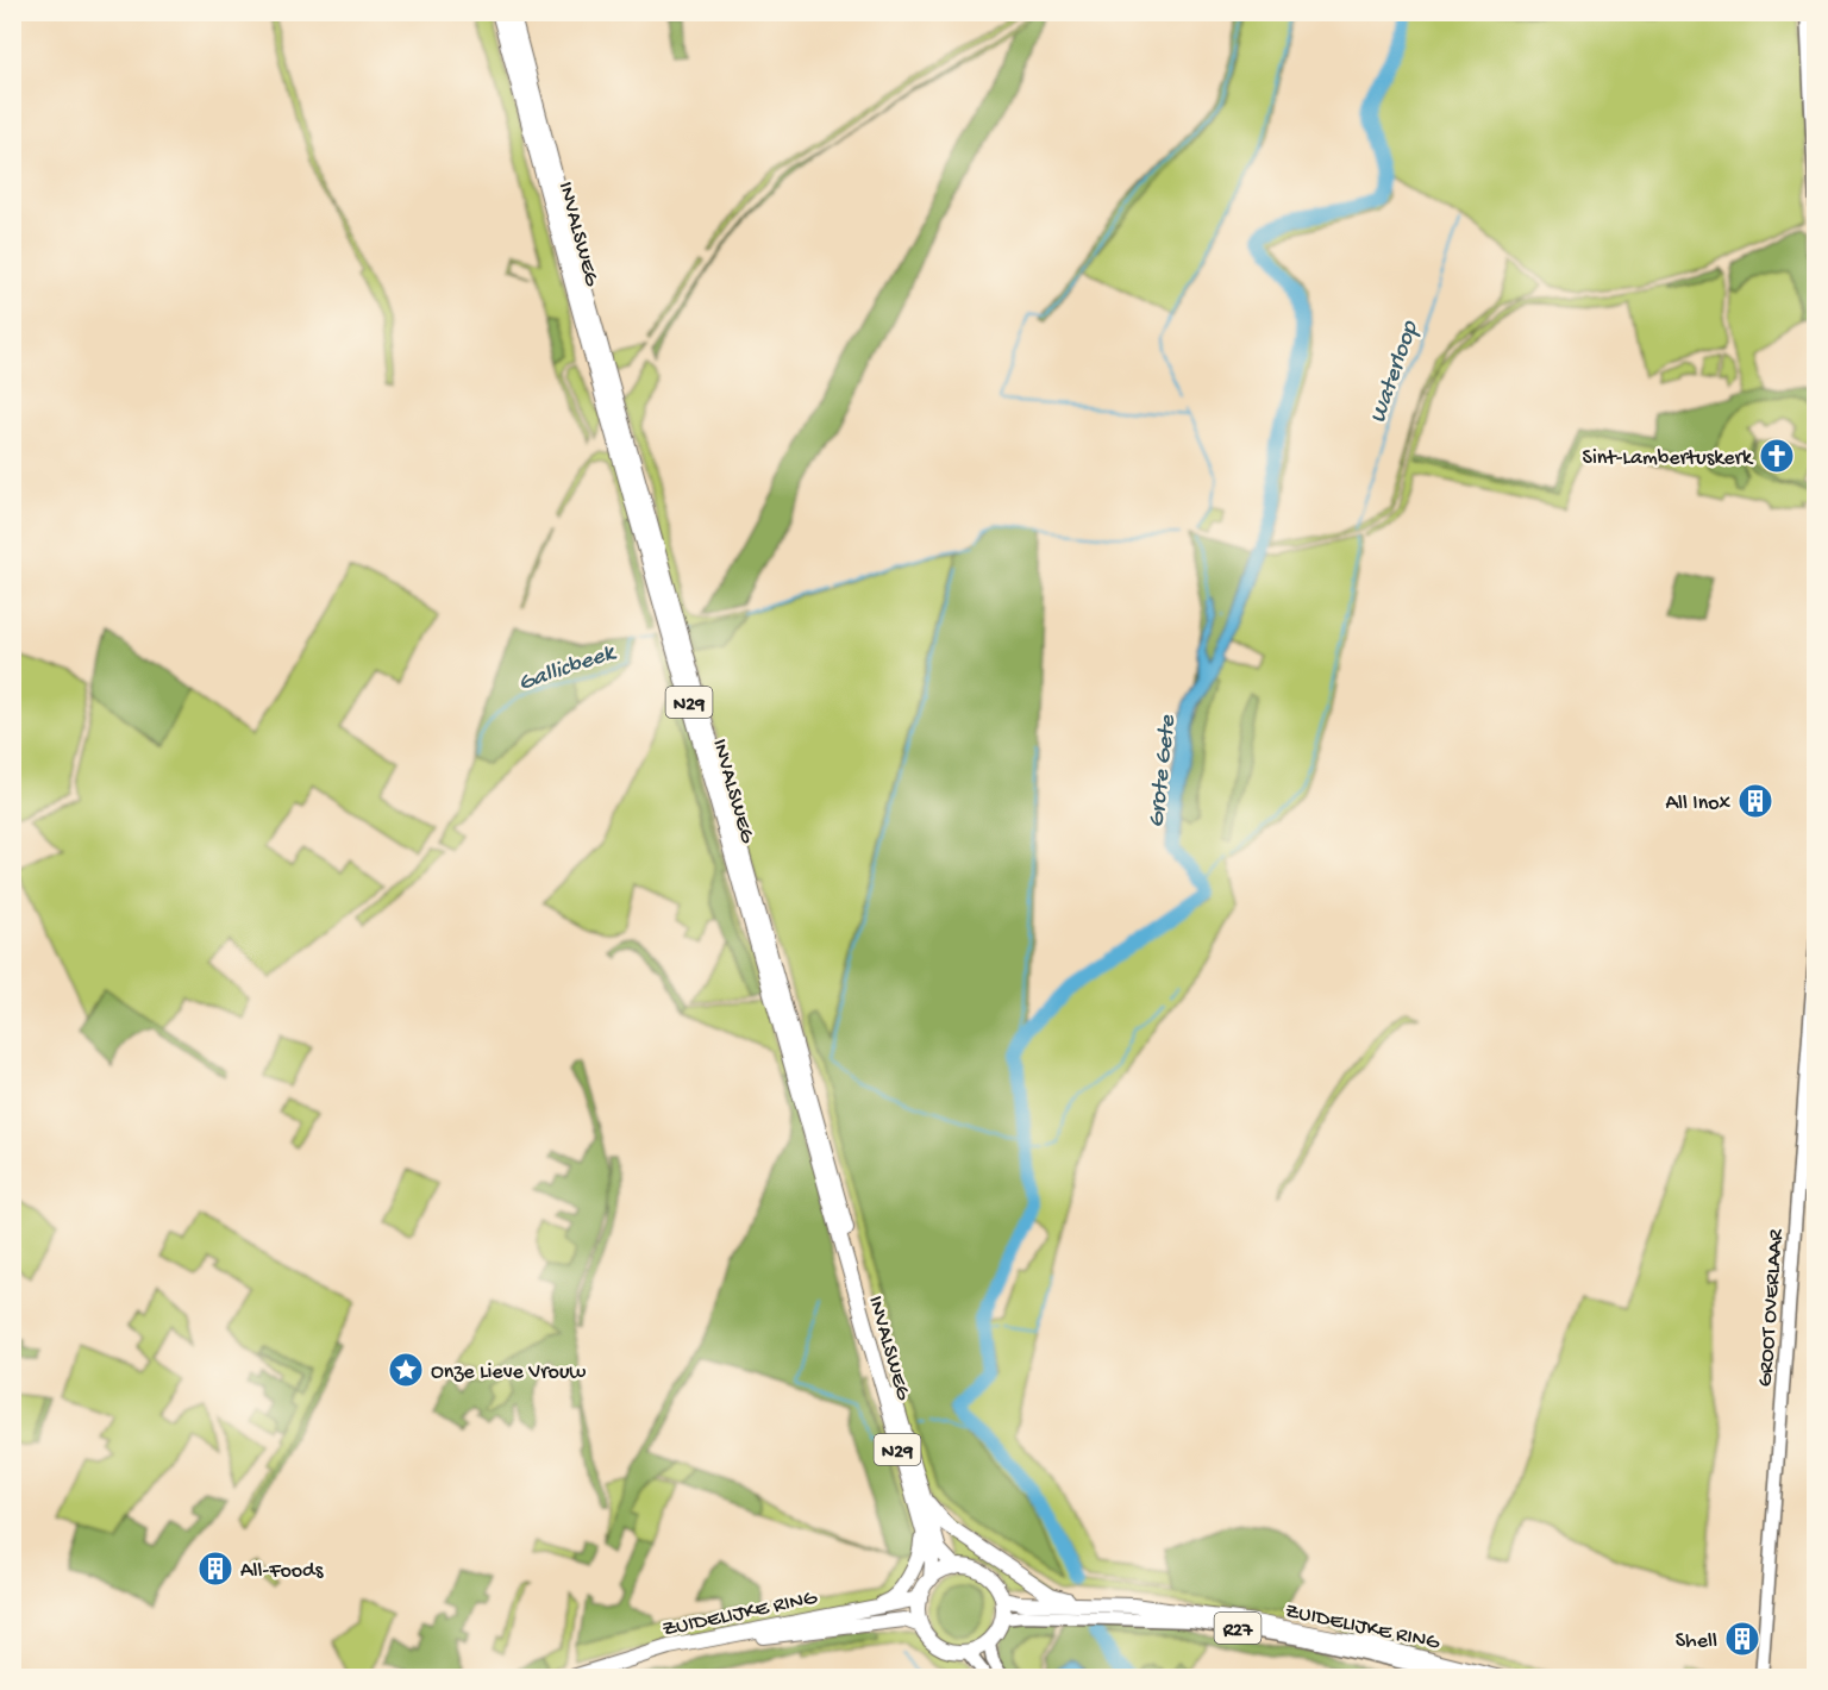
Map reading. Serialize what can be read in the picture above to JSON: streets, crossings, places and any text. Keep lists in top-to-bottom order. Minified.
{"streets":{"highway":["INVALSWEG","N29","ZUIDELIJKE RING","R27"],"main road":["GROOT OVERLAAR"]},"crossings":[["INVALSWEG","ZUIDELIJKE RING"]],"water":["Waterloop","Gallicbeek","Grote Gete"],"places":{"church":["Sint-Lambertuskerk"],"building":["All Inox","All-Foods","Shell"],"place":["Onze Lieve Vrouw"]}}
